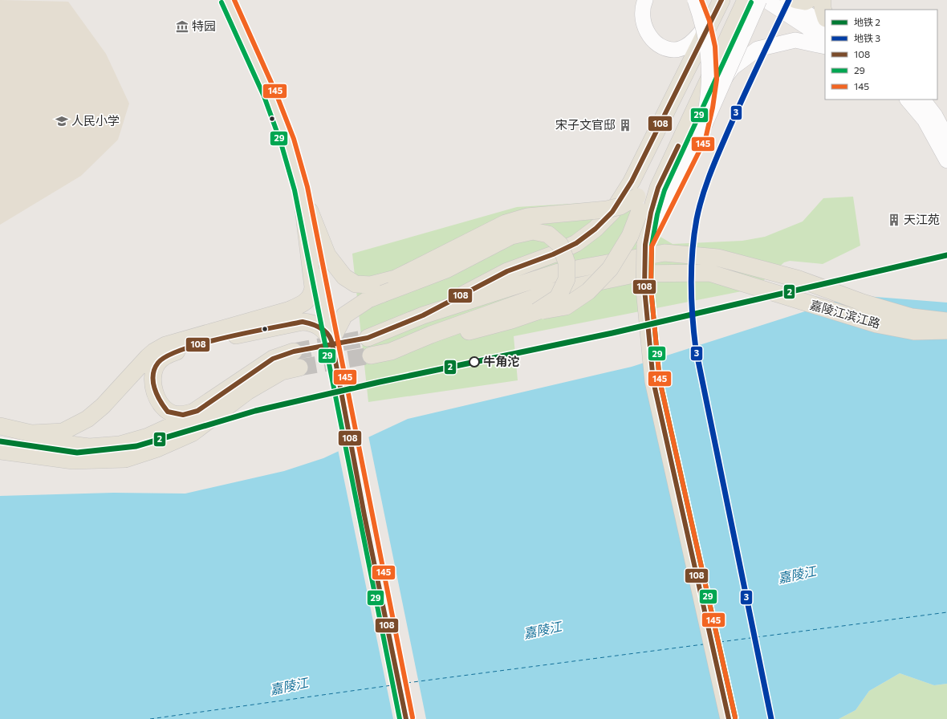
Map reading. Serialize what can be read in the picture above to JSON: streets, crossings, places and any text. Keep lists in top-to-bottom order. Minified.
{"streets":{"main road":["嘉陵江滨江路"]},"water":["嘉陵江"],"places":{"museum":["特园"],"school or university":["人民小学"],"building":["宋子文官邸","天江苑"],"other":["牛角沱"]},"lines":["metro line 3","transit line 108","transit line 145","transit line 29","metro line 2"],"legend":["地铁 2","地铁 3","108","29","145"]}
